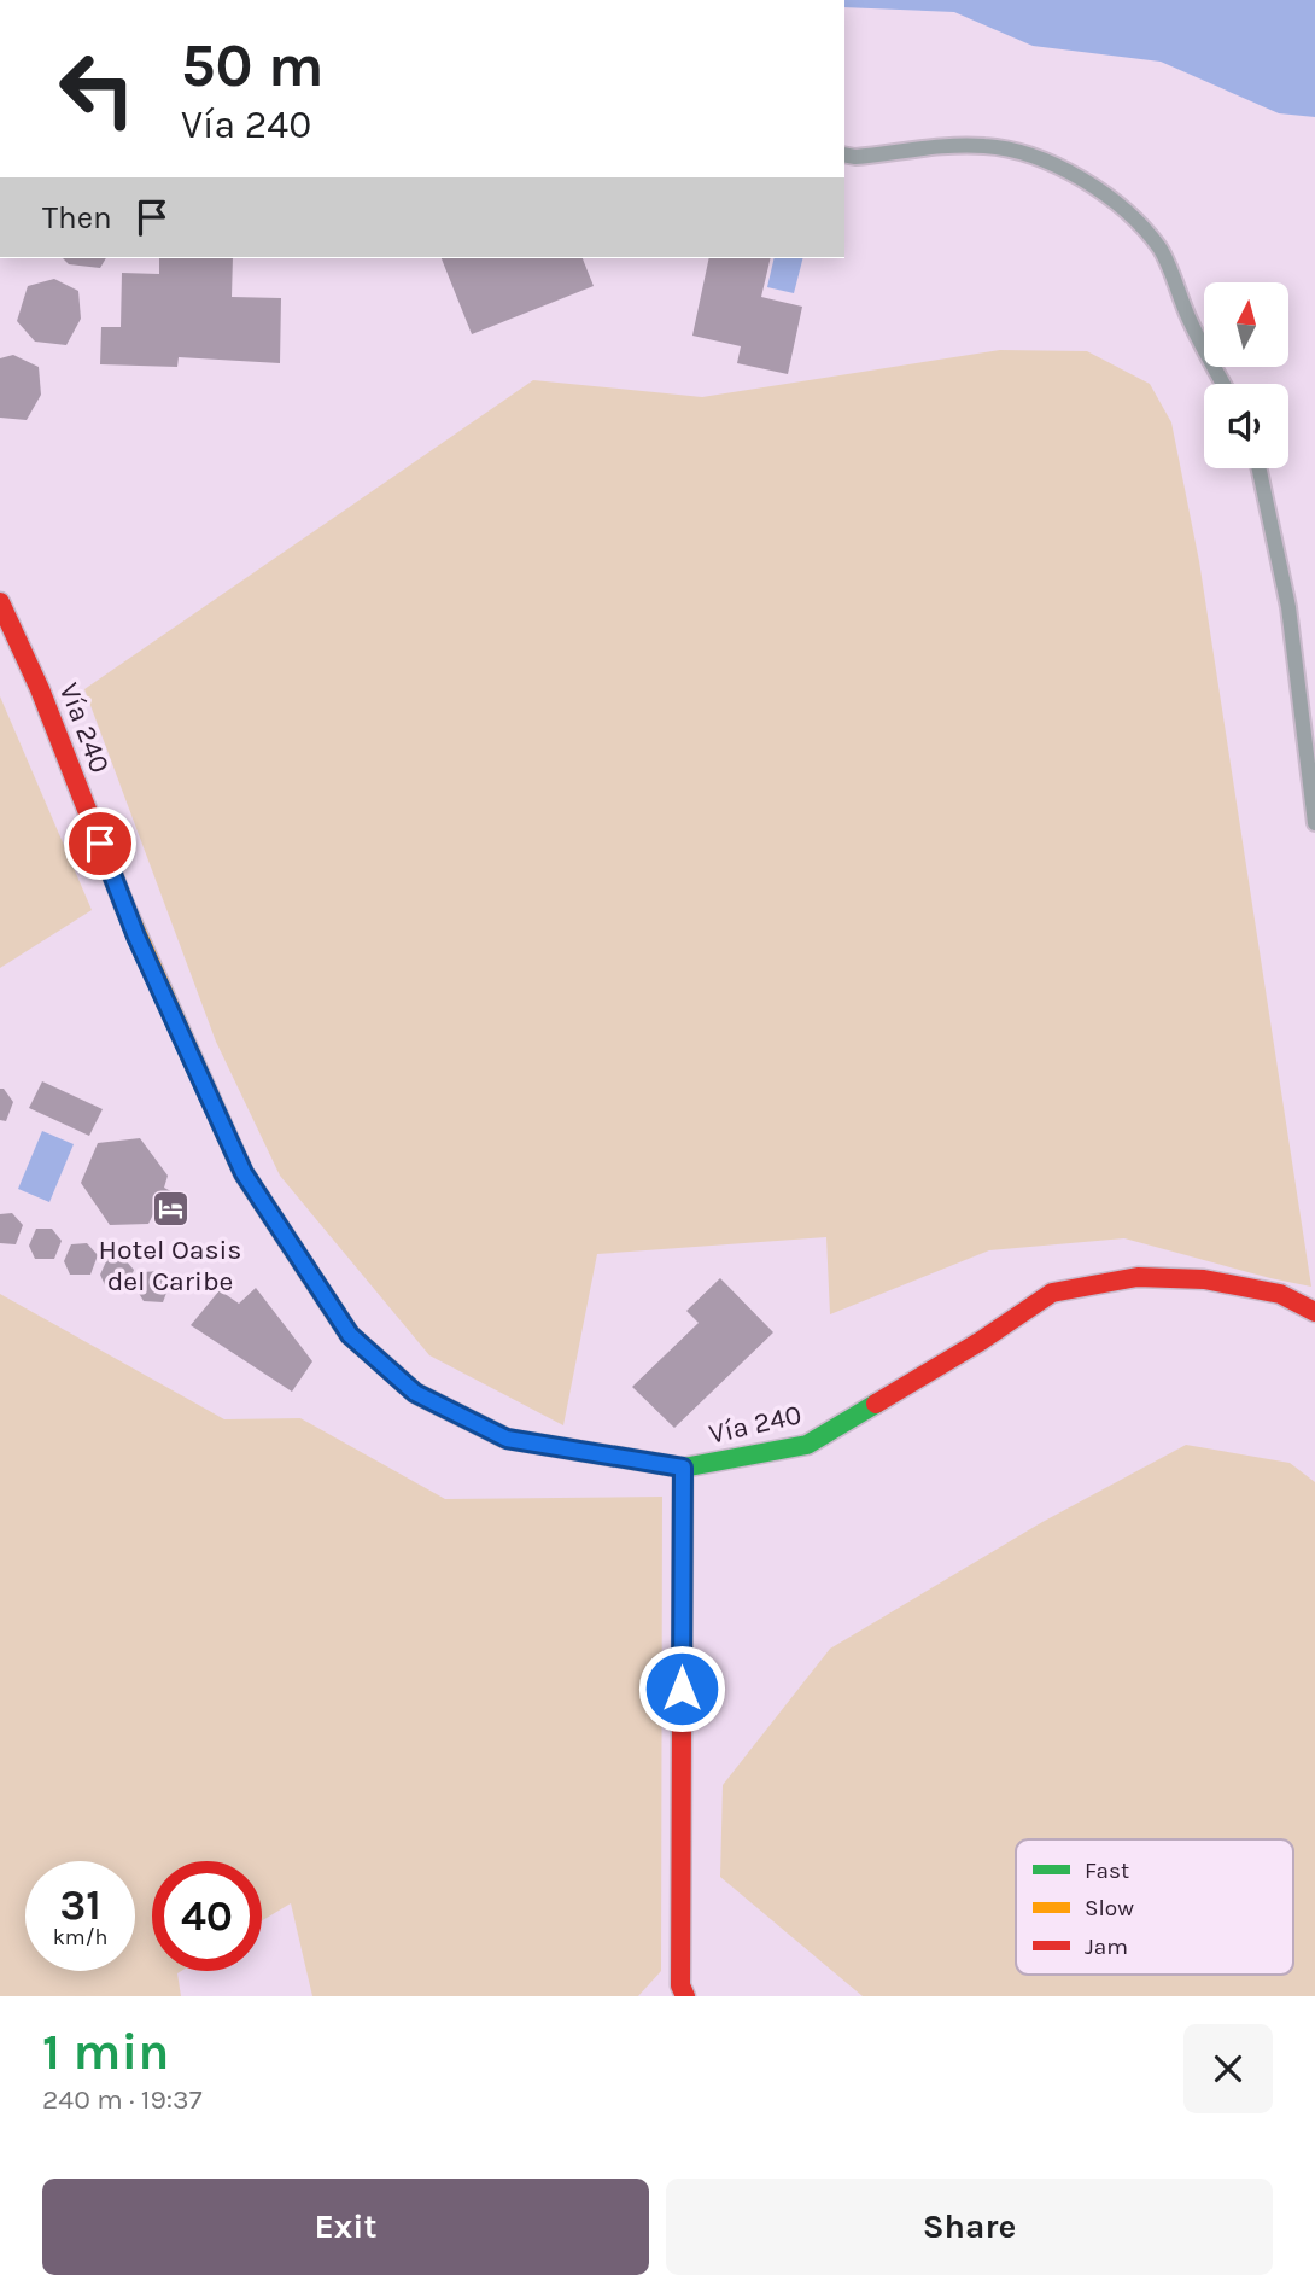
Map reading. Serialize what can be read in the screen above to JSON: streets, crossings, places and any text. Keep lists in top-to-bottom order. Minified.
{"streets":{"main road":["Vía 240"]},"places":{"hotel":["Hotel Oasis del Caribe"]},"legend":["Fast","Slow","Jam"],"north":"top","page":{"turn":["50 m","Vía 240"],"then":"Then","speed":"31 km/h","limit":"40","heading":["1 min","240 m · 19:37"],"buttons":["Exit","Share"]}}
